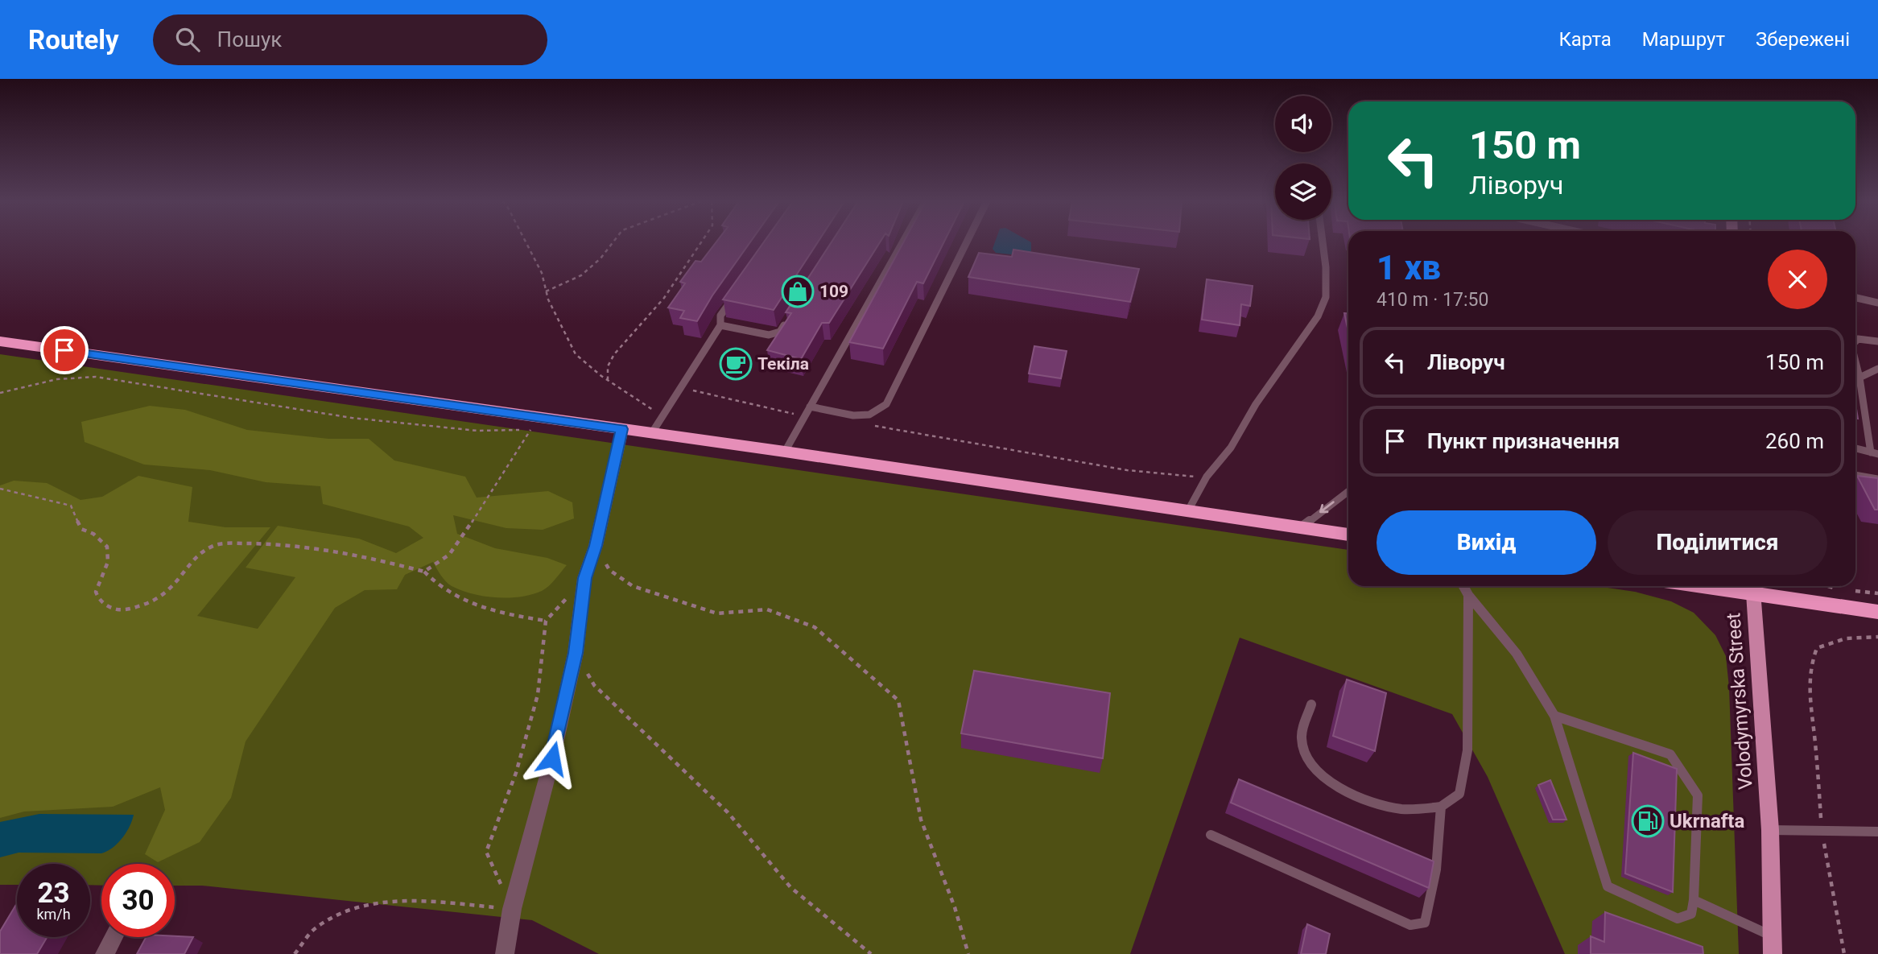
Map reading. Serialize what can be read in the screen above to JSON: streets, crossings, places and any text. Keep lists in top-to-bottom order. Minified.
{"streets":{"main road":["Volodymyrska Street"]},"places":{"shop":["109"],"cafe":["Текіла"],"fuel station":["Ukrnafta"]},"page":{"header":"Routely","search":"Пошук","nav":["Карта","Маршрут","Збережені"],"turn":["150 m","Ліворуч"],"heading":["1 хв","410 m · 17:50"],"list":[{"name":"Ліворуч","value":"150 m"},{"name":"Пункт призначення","value":"260 m"}],"buttons":["Вихід","Поділитися"],"speed":"23 km/h","limit":"30"}}
